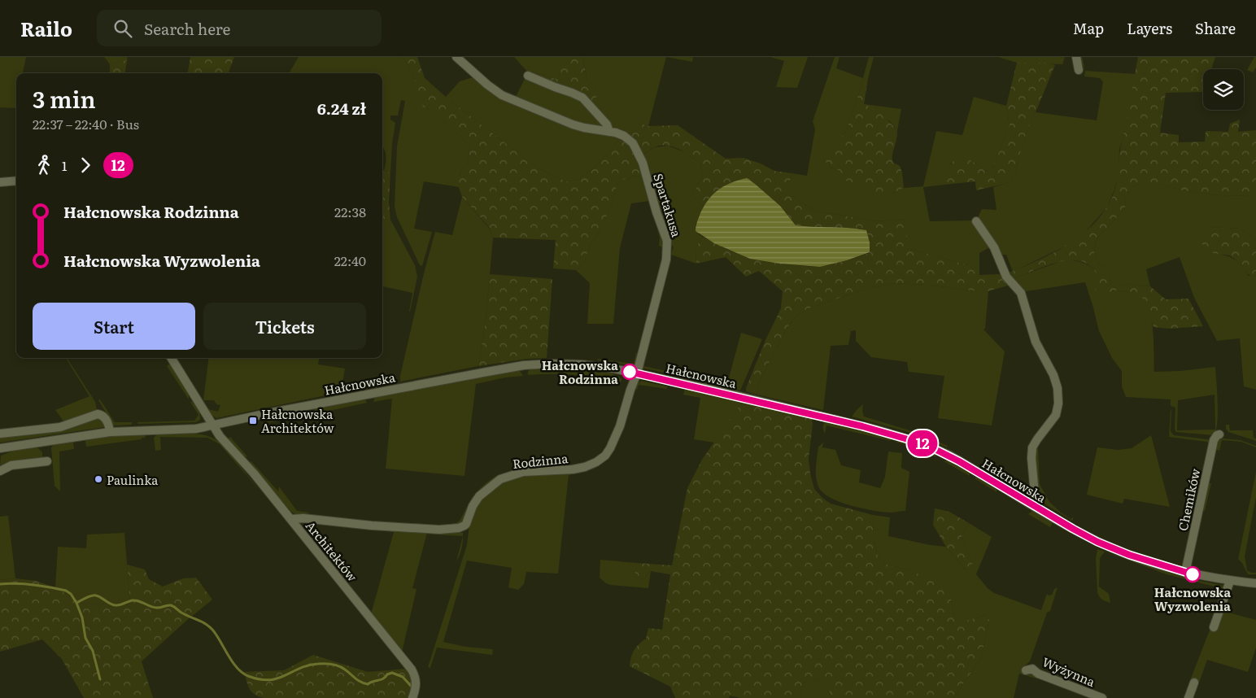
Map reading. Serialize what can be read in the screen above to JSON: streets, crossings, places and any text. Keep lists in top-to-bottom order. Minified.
{"streets":{"street":["Spartakusa","Hałcnowska","Rodzinna","Chemików","Architektów","Wyżynna"]},"crossings":[["Spartakusa","Hałcnowska"],["Spartakusa","Rodzinna"],["Hałcnowska","Rodzinna"],["Hałcnowska","Chemików"],["Hałcnowska","Architektów"],["Rodzinna","Architektów"]],"places":{"other":["Hałcnowska Rodzinna","Paulinka","Hałcnowska Wyzwolenia"],"transit":["Hałcnowska Architektów"]},"lines":["bus line 12"],"page":{"header":"Railo","search":"Search here","nav":["Map","Layers","Share"],"on_map":"12","heading":["3 min","22:37 – 22:40 · Bus","6.24 zł"],"legs":["1","12"],"list":[{"name":"Hałcnowska Rodzinna","value":"22:38"},{"name":"Hałcnowska Wyzwolenia","value":"22:40"}],"buttons":["Start","Tickets"]}}
